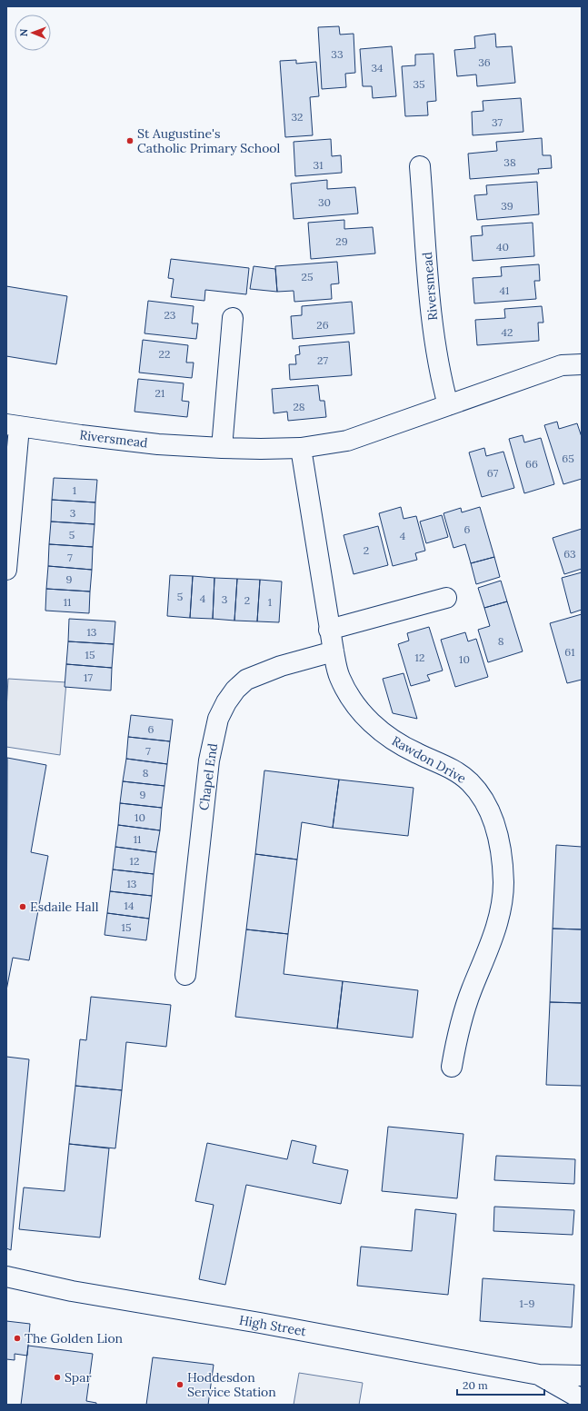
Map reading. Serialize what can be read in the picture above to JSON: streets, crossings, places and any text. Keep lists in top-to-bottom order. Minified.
{"streets":{"street":["Riversmead","Rawdon Drive","Chapel End","High Street"]},"crossings":[["Riversmead","Rawdon Drive"],["Rawdon Drive","Chapel End"]],"places":["St Augustine's Catholic Primary School","Esdaile Hall","The Golden Lion","Spar","Hoddesdon Service Station"],"house_numbers":["33","36","34","35","32","37","38","31","30","39","29","40","25","41","23","26","42","22","27","21","28","65","66","67","1","3","6","5","4","2","63","7","9","5","4","3","2","11","1","13","8","61","15","12","10","17","6","7","8","9","10","11","12","13","14","15","1-9"],"scale_bar":"20 m","north":"left"}
